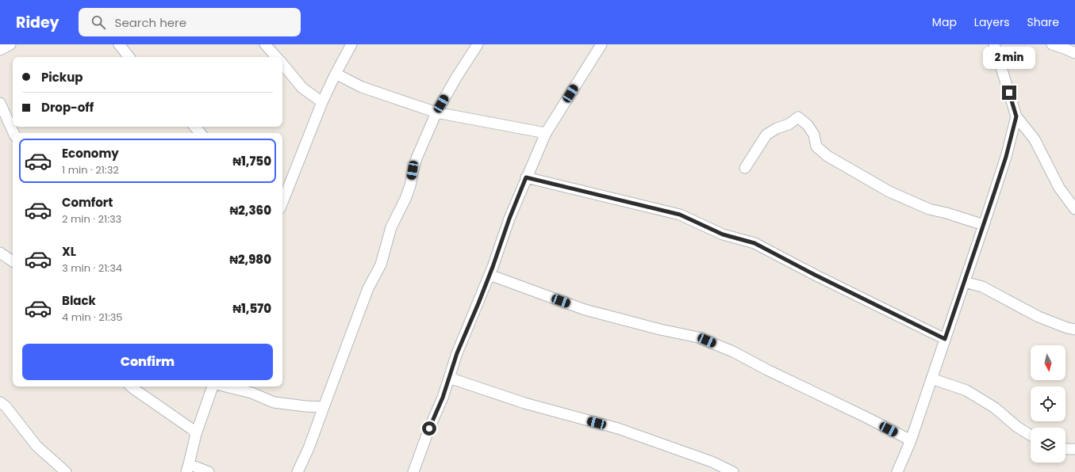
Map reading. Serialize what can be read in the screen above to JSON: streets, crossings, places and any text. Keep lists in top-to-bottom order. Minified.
{"north":"bottom","page":{"header":"Ridey","search":"Search here","nav":["Map","Layers","Share"],"bubble":"2 min","banner":["Pickup","Drop-off"],"list":[{"name":"Economy","note":"1 min · 21:32","value":"₦1,750"},{"name":"Comfort","note":"2 min · 21:33","value":"₦2,360"},{"name":"XL","note":"3 min · 21:34","value":"₦2,980"},{"name":"Black","note":"4 min · 21:35","value":"₦1,570"}],"buttons":"Confirm"}}
